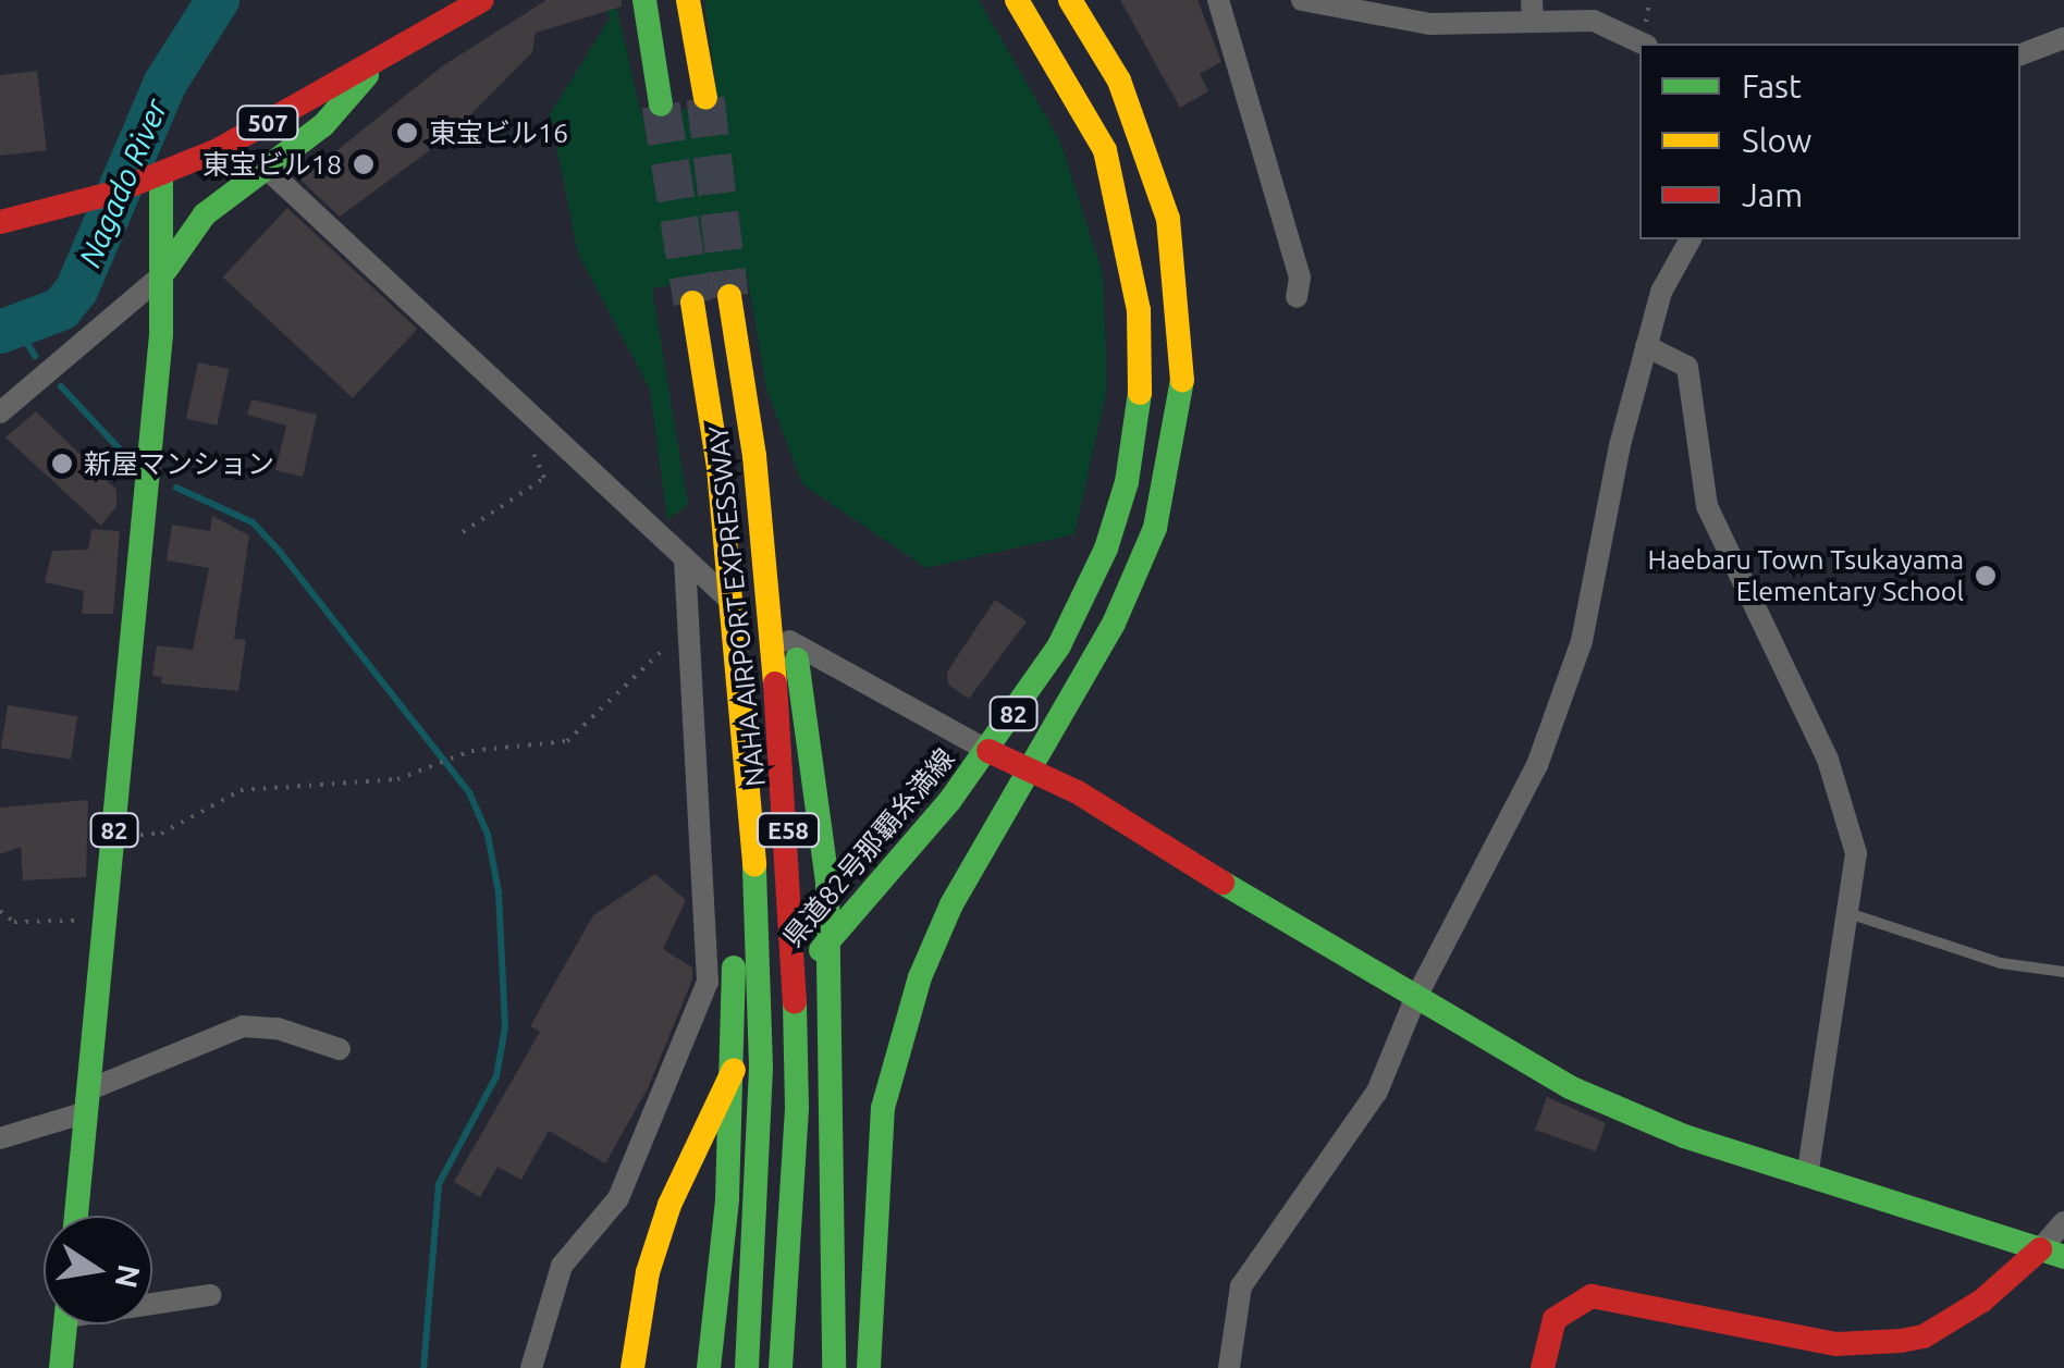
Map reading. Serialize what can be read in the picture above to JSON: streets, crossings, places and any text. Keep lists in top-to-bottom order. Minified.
{"streets":{"main road":["507","NAHA AIRPORT EXPRESSWAY","82","E58","県道82号那覇糸満線"]},"crossings":[["507","82"]],"water":["Nagado River"],"places":["東宝ビル16","東宝ビル18","新屋マンション","Haebaru Town Tsukayama Elementary School"],"legend":["Fast","Slow","Jam"],"north":"right"}
